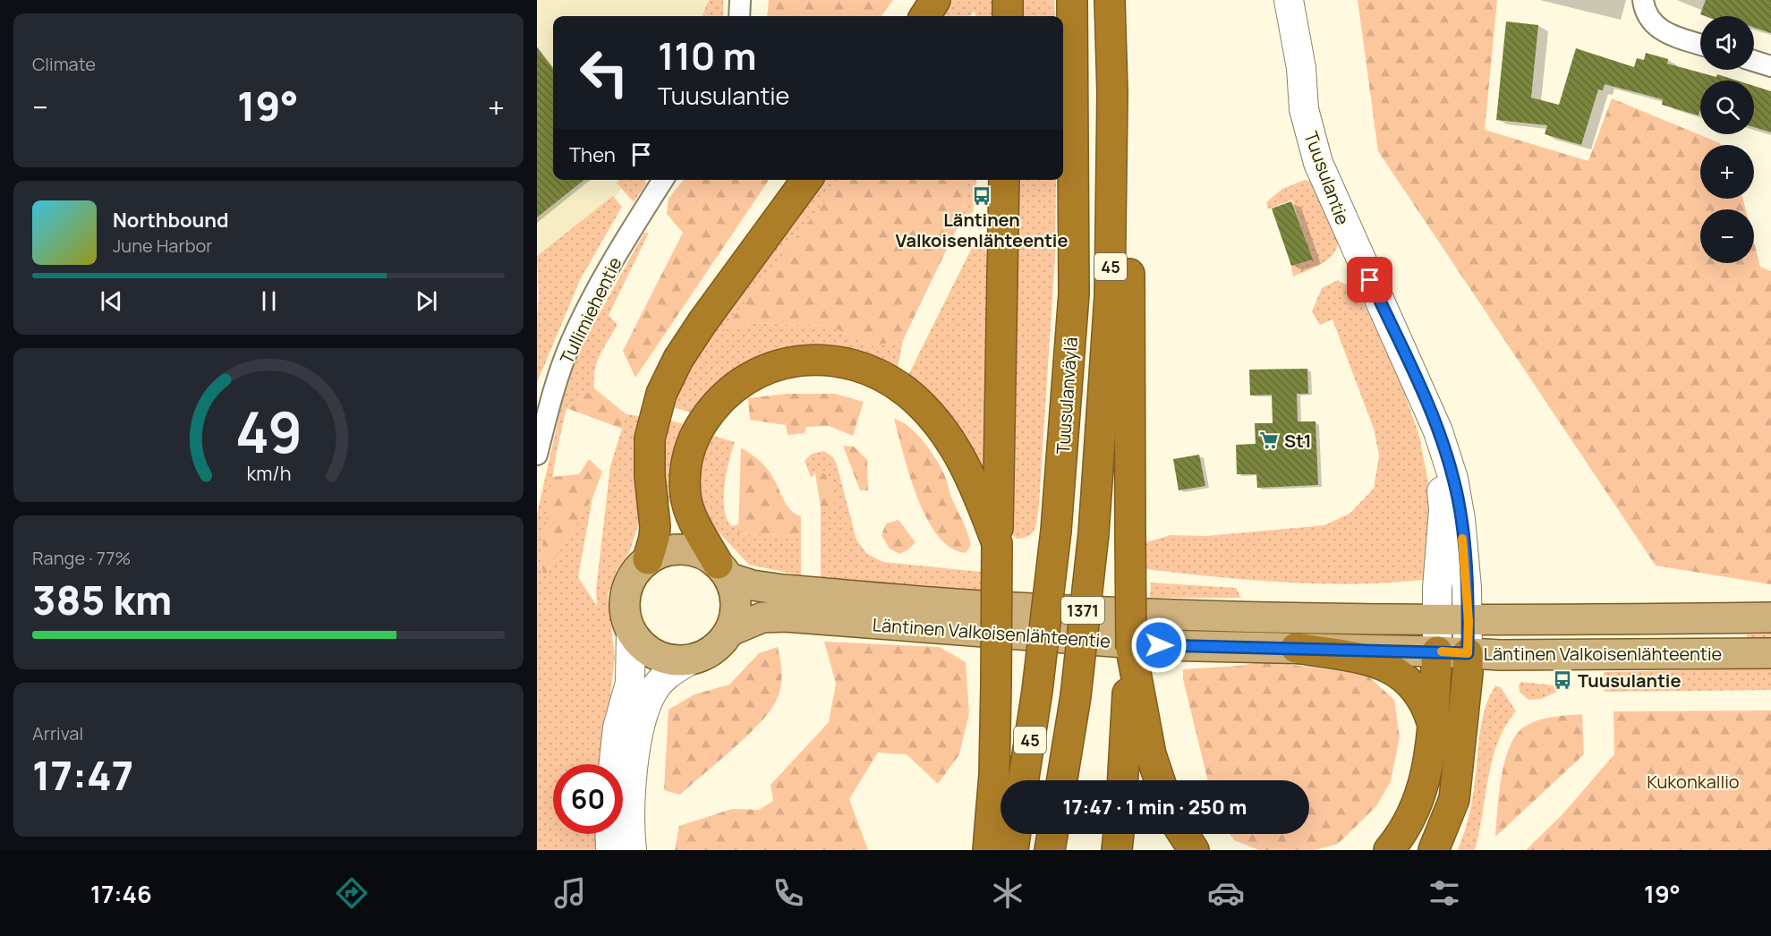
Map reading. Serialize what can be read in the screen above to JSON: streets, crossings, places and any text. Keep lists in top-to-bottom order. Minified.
{"streets":{"highway":["45","Tuusulanväylä"],"main road":["Tuusulantie","1371","Läntinen Valkoisenlähteentie"],"street":["Tullimiehentie"]},"crossings":[["Tuusulantie","Läntinen Valkoisenlähteentie"]],"parks":["Kukonkallio"],"places":{"bus stop":["Läntinen Valkoisenlähteentie","Tuusulantie"],"supermarket":["St1"]},"page":{"tile":["Climate",["Range · 77%","385 km"],["Arrival","17:47"]],"map_buttons":["+","−"],"turn":["110 m","Tuusulantie"],"heat":["−","19°","+"],"then":"Then","song":["Northbound","June Harbor"],"limit":"60","trip":"17:47 · 1 min · 250 m","tabs":["17:46","19°"],"gauge":["49","km/h"]}}
